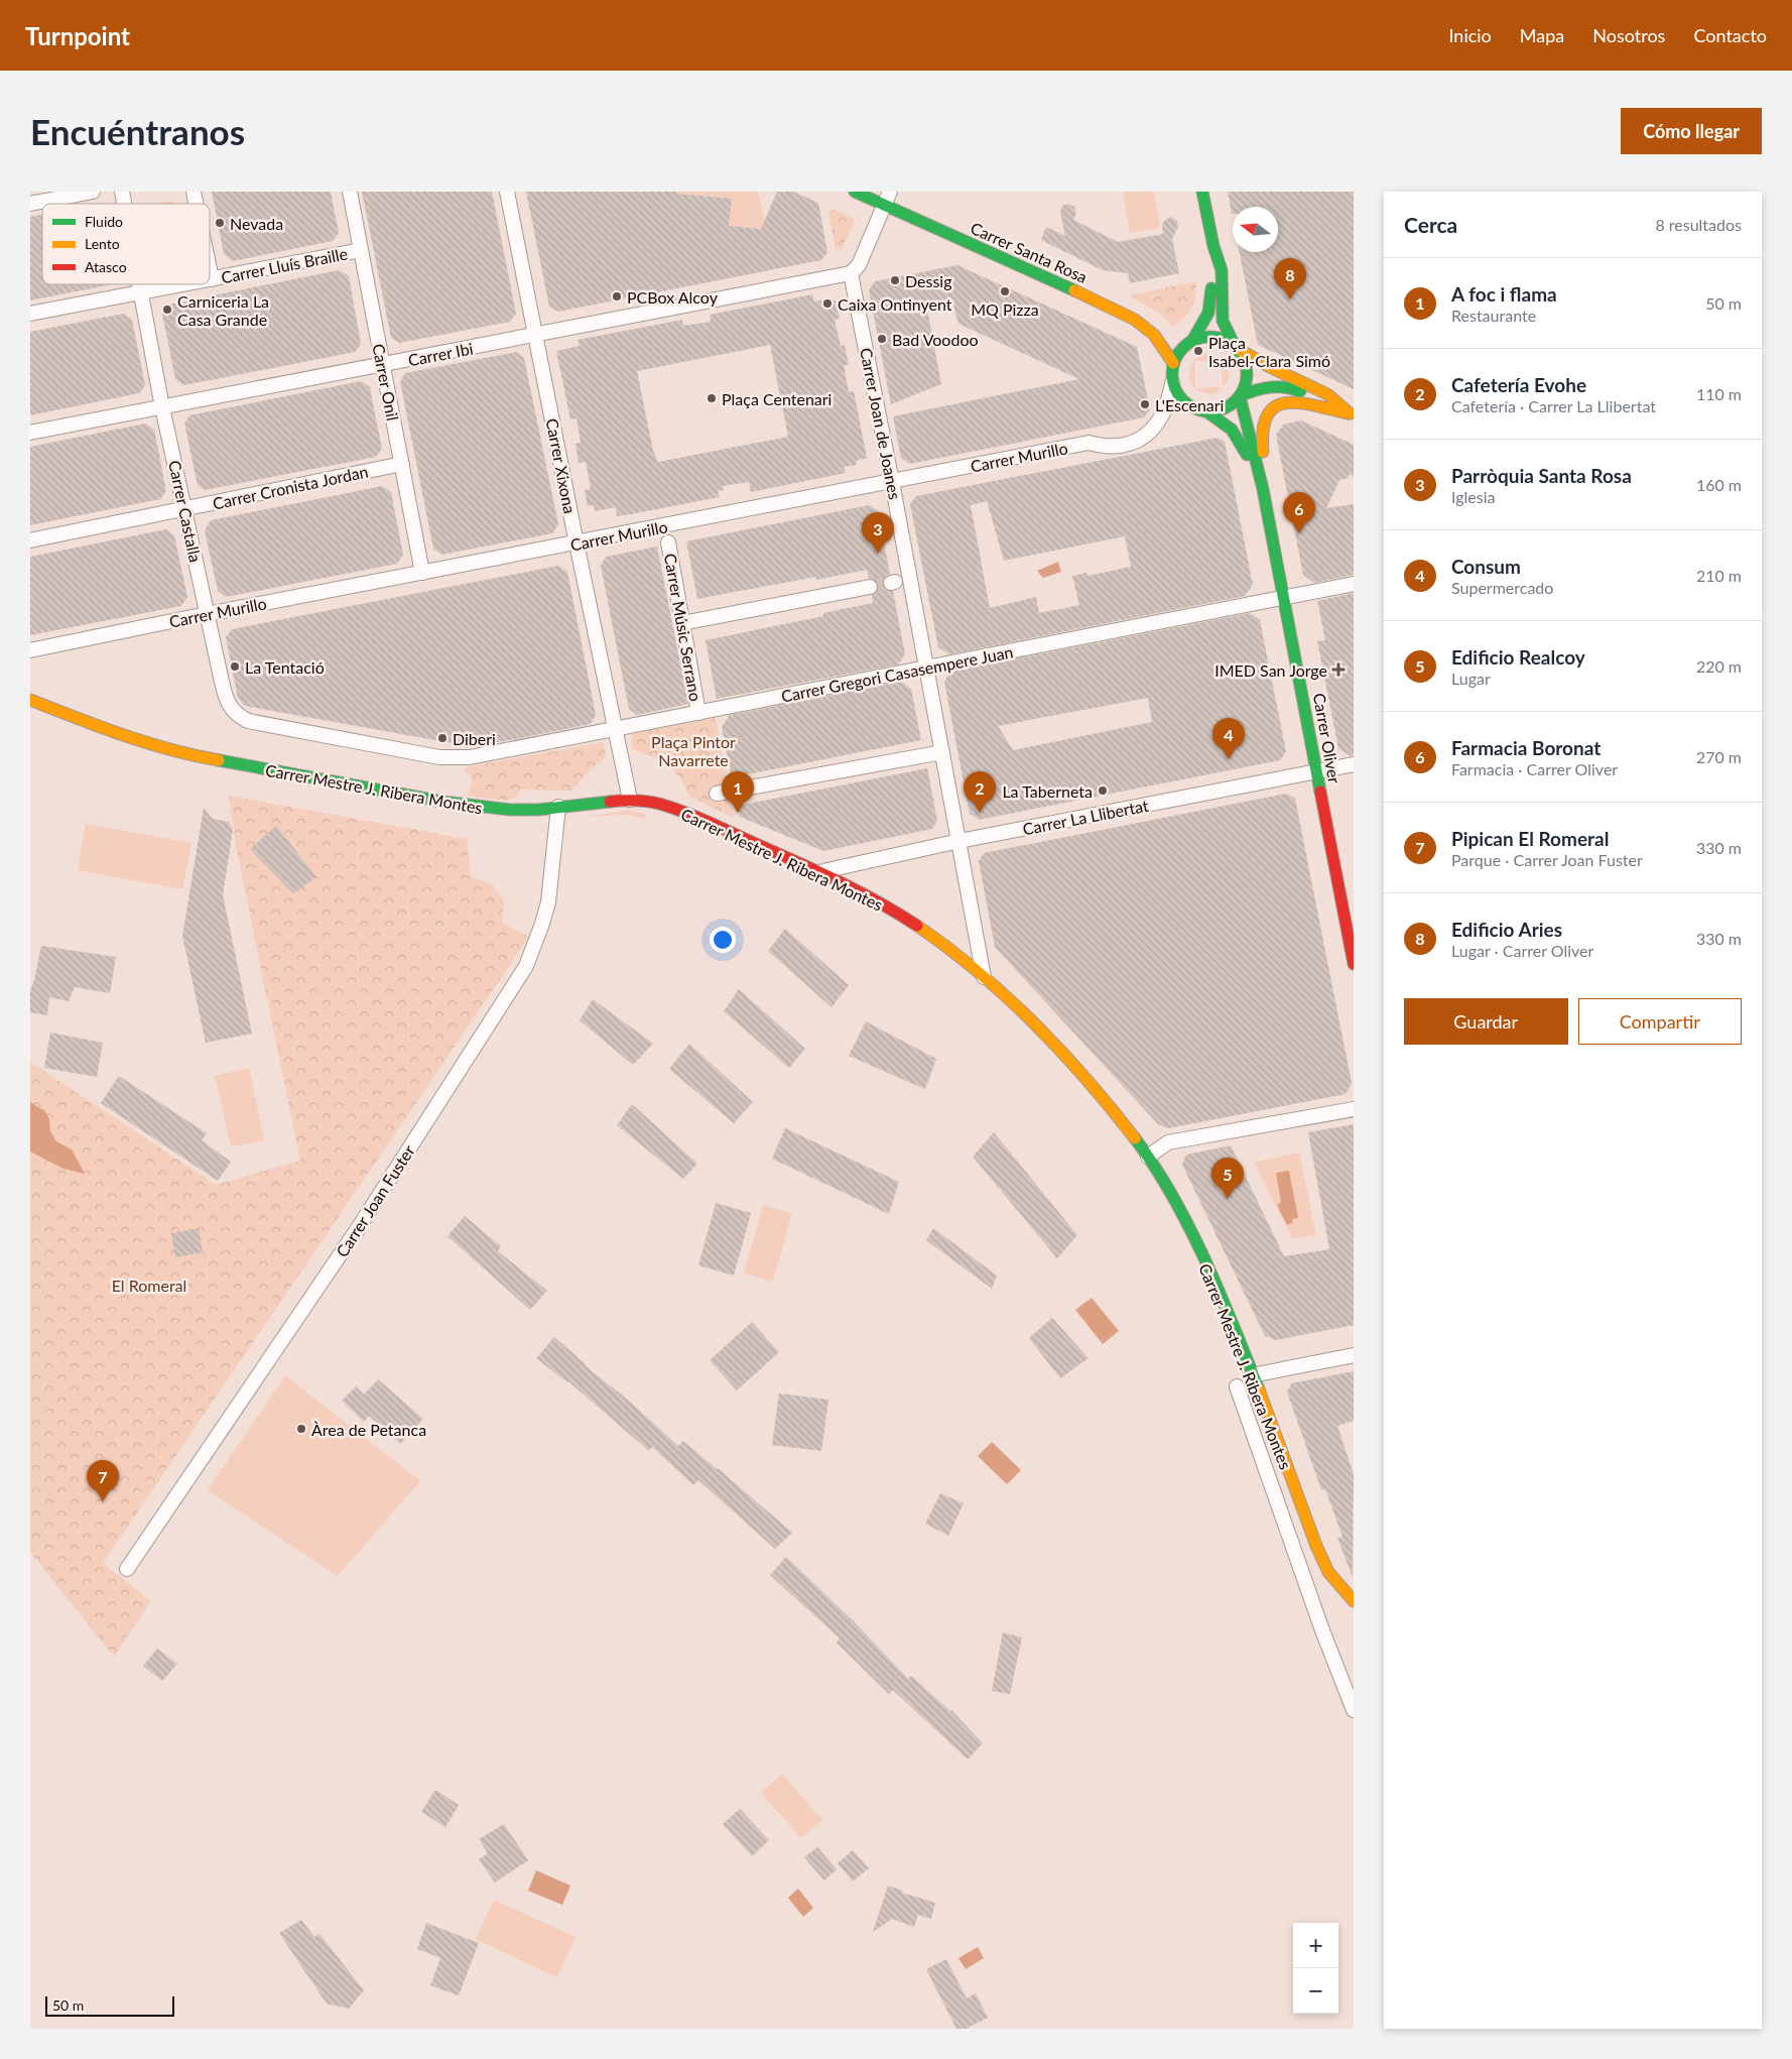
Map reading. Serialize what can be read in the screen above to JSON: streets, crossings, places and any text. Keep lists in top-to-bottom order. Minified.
{"streets":{"main road":["Carrer Santa Rosa","Carrer Oliver","Carrer Mestre J. Ribera Montes"],"street":["Carrer Lluís Braille","Carrer Ibi","Carrer Onil","Carrer Joan de Joanes","Carrer Murillo","Carrer Xixona","Carrer Cronista Jordan","Carrer Castalla","Carrer Músic Serrano","Carrer Gregori Casasempere Juan","Carrer La Llibertat","Carrer Joan Fuster"]},"crossings":[["Carrer Santa Rosa","Carrer Murillo"],["Carrer Santa Rosa","Carrer Oliver"],["Carrer Lluís Braille","Carrer Onil"],["Carrer Lluís Braille","Carrer Castalla"],["Carrer Ibi","Carrer Onil"],["Carrer Ibi","Carrer Joan de Joanes"],["Carrer Ibi","Carrer Xixona"],["Carrer Ibi","Carrer Castalla"],["Carrer Onil","Carrer Murillo"],["Carrer Onil","Carrer Cronista Jordan"],["Carrer Joan de Joanes","Carrer Murillo"],["Carrer Joan de Joanes","Carrer Gregori Casasempere Juan"],["Carrer Joan de Joanes","Carrer Mestre J. Ribera Montes"],["Carrer Joan de Joanes","Carrer La Llibertat"],["Carrer Murillo","Carrer Xixona"],["Carrer Murillo","Carrer Castalla"],["Carrer Murillo","Carrer Oliver"],["Carrer Xixona","Carrer Gregori Casasempere Juan"],["Carrer Xixona","Carrer Mestre J. Ribera Montes"],["Carrer Cronista Jordan","Carrer Castalla"],["Carrer Castalla","Carrer Gregori Casasempere Juan"],["Carrer Músic Serrano","Carrer Gregori Casasempere Juan"],["Carrer Gregori Casasempere Juan","Carrer Oliver"],["Carrer Oliver","Carrer La Llibertat"],["Carrer Mestre J. Ribera Montes","Carrer La Llibertat"],["Carrer Mestre J. Ribera Montes","Carrer Joan Fuster"]],"parks":["Plaça Pintor Navarrete","El Romeral"],"places":{"other":["Nevada","Dessig","MQ Pizza","PCBox Alcoy","Caixa Ontinyent","Carniceria La Casa Grande","Bad Voodoo","Plaça Isabel-Clara Simó","Plaça Centenari","L'Escenari","La Tentació","Diberi","La Taberneta","Àrea de Petanca"],"health":["IMED San Jorge"]},"legend":["Fluido","Lento","Atasco"],"scale_bar":"50 m","north":"left","page":{"header":"Turnpoint","nav":["Inicio","Mapa","Nosotros","Contacto"],"buttons":["Cómo llegar",["Guardar","Compartir"]],"title":"Encuéntranos","heading":["Cerca","8 resultados"],"list":[{"mark":"1","name":"A foc i flama","note":"Restaurante","value":"50 m"},{"mark":"2","name":"Cafetería Evohe","note":"Cafetería · Carrer La Llibertat","value":"110 m"},{"mark":"3","name":"Parròquia Santa Rosa","note":"Iglesia","value":"160 m"},{"mark":"4","name":"Consum","note":"Supermercado","value":"210 m"},{"mark":"5","name":"Edificio Realcoy","note":"Lugar","value":"220 m"},{"mark":"6","name":"Farmacia Boronat","note":"Farmacia · Carrer Oliver","value":"270 m"},{"mark":"7","name":"Pipican El Romeral","note":"Parque · Carrer Joan Fuster","value":"330 m"},{"mark":"8","name":"Edificio Aries","note":"Lugar · Carrer Oliver","value":"330 m"}],"pins":["8","6","3","4","1","2","5","7"],"map_buttons":["+","−"],"scale":"50 m"}}
